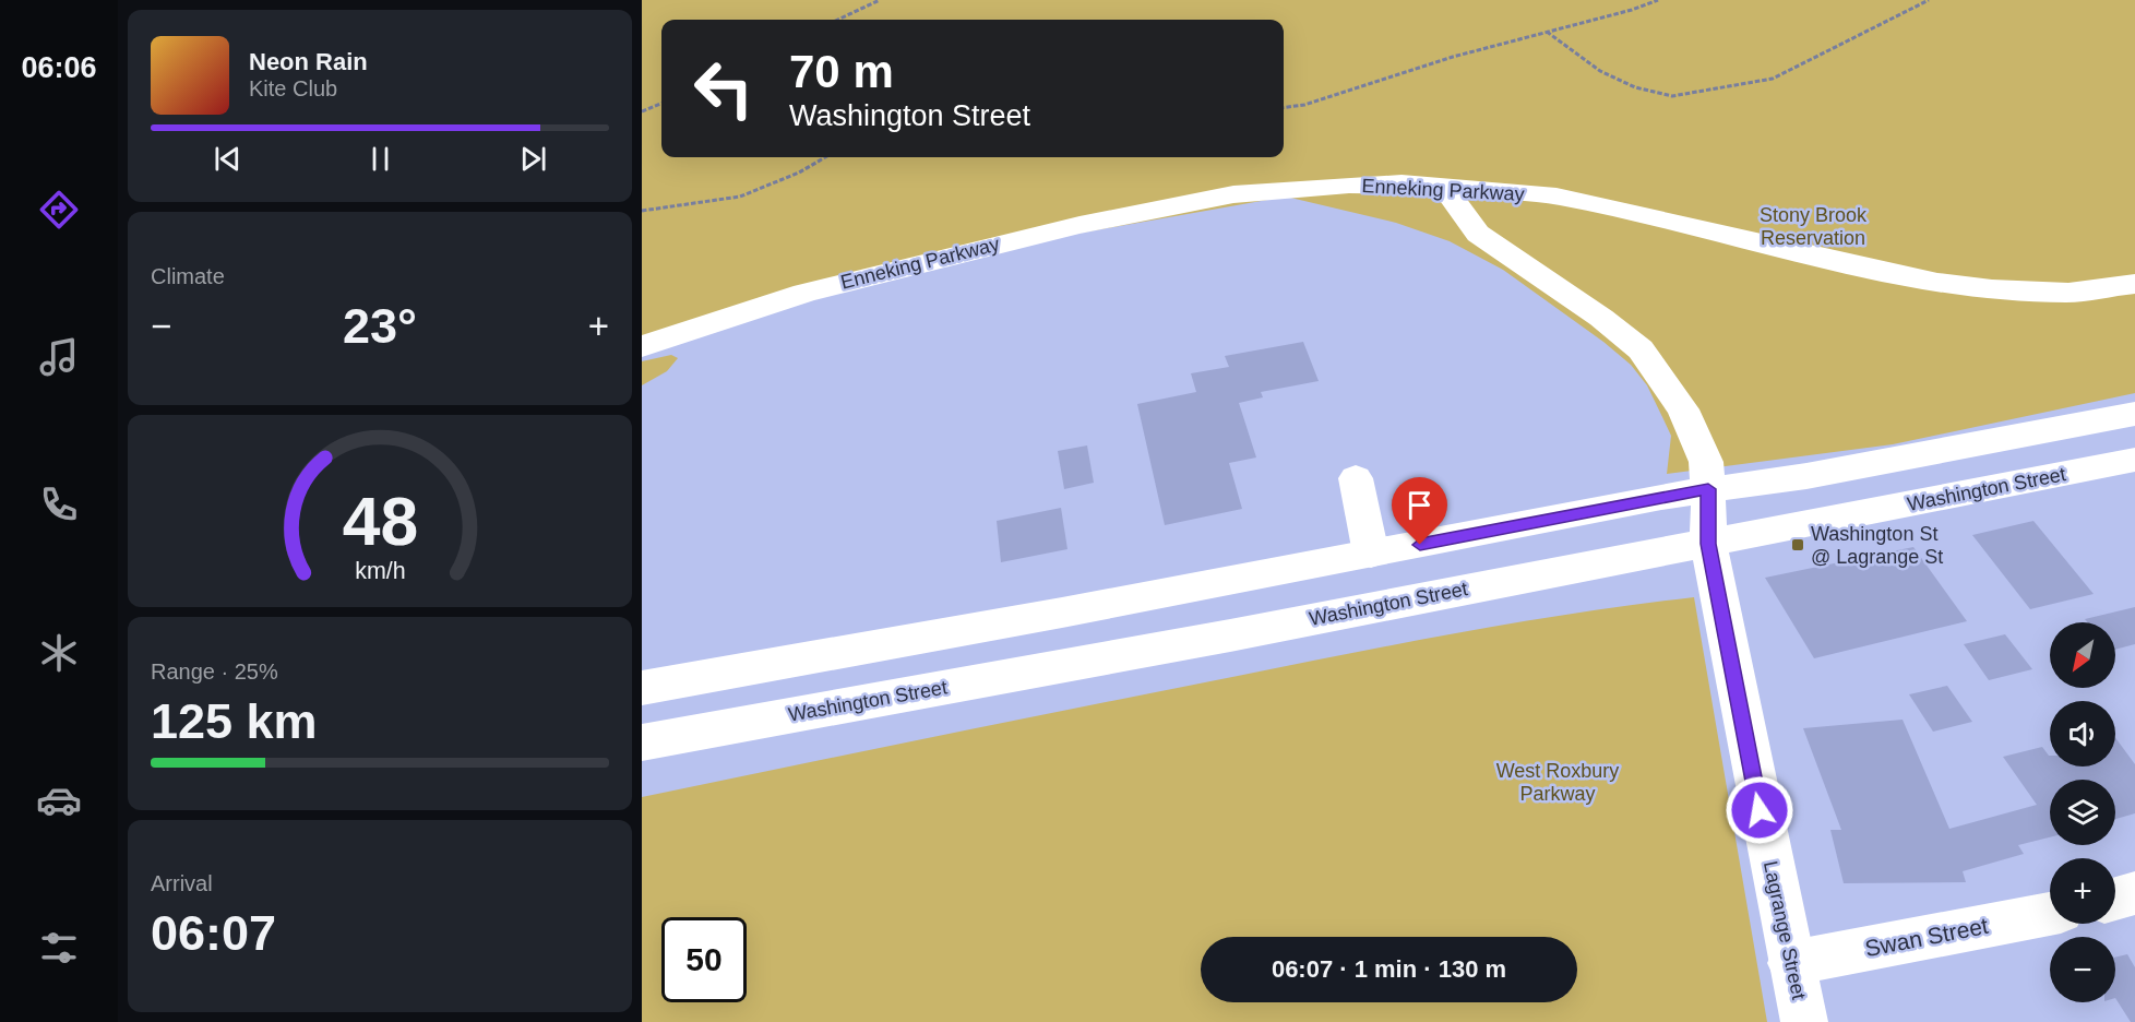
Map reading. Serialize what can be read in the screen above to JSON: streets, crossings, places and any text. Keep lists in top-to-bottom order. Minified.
{"streets":{"main road":["Enneking Parkway","Washington Street","Lagrange Street","Swan Street"]},"crossings":[["Enneking Parkway","Lagrange Street"],["Washington Street","Lagrange Street"],["Lagrange Street","Swan Street"]],"parks":["Stony Brook Reservation","West Roxbury Parkway"],"places":{"transit":["Washington St @ Lagrange St"]},"north":"bottom left","page":{"tabs":"06:06","turn":["70 m","Washington Street"],"song":["Neon Rain","Kite Club"],"tile":["Climate",["Range · 25%","125 km"],["Arrival","06:07"]],"heat":["−","23°","+"],"map_buttons":["+","−"],"limit":"50","trip":"06:07 · 1 min · 130 m","gauge":["48","km/h"]}}
